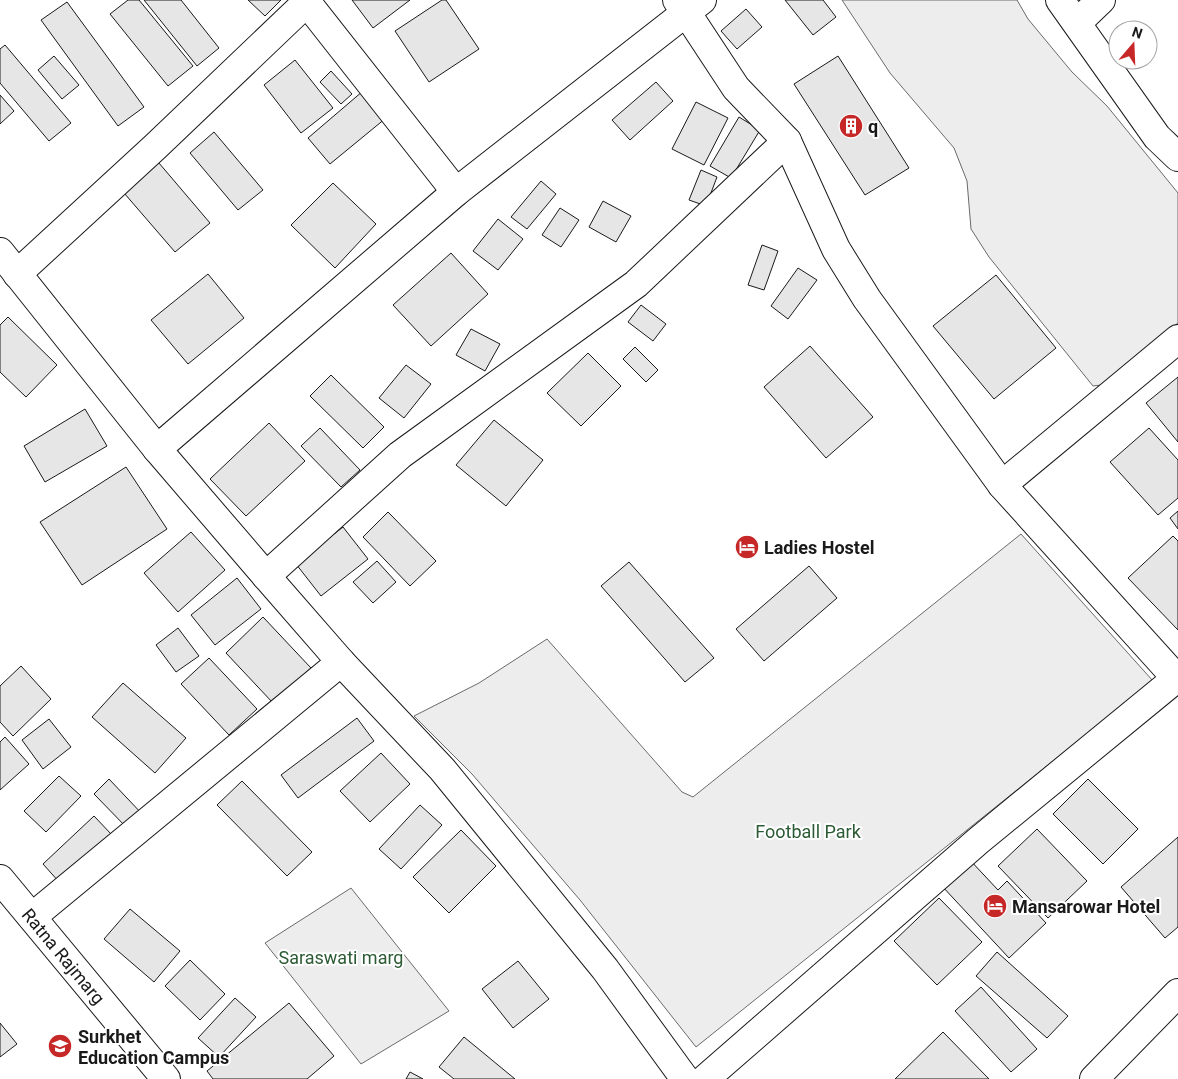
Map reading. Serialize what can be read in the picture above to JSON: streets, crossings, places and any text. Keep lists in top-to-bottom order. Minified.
{"streets":{"street":["Ratna Rajmarg"]},"parks":["Football Park","Saraswati marg"],"places":{"building":["q"],"hotel":["Ladies Hostel","Mansarowar Hotel"],"school or university":["Surkhet Education Campus"]},"north":"top"}
